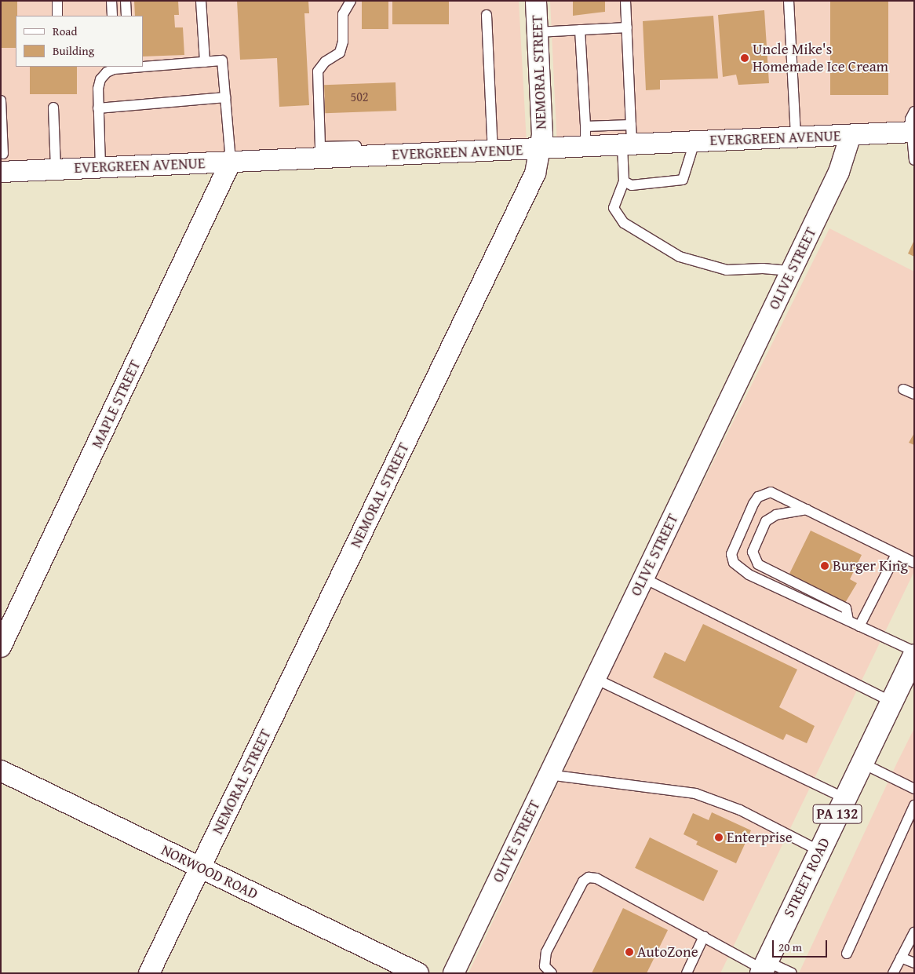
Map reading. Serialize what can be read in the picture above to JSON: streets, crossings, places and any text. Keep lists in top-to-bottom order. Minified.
{"streets":{"main road":["PA 132","STREET ROAD"],"street":["NEMORAL STREET","EVERGREEN AVENUE","OLIVE STREET","MAPLE STREET","NORWOOD ROAD"]},"crossings":[["NEMORAL STREET","EVERGREEN AVENUE"],["NEMORAL STREET","NORWOOD ROAD"],["EVERGREEN AVENUE","OLIVE STREET"],["EVERGREEN AVENUE","MAPLE STREET"]],"places":["Uncle Mike's Homemade Ice Cream","Burger King","Enterprise","AutoZone"],"house_numbers":["502"],"legend":["Road","Building"],"scale_bar":"20 m"}
